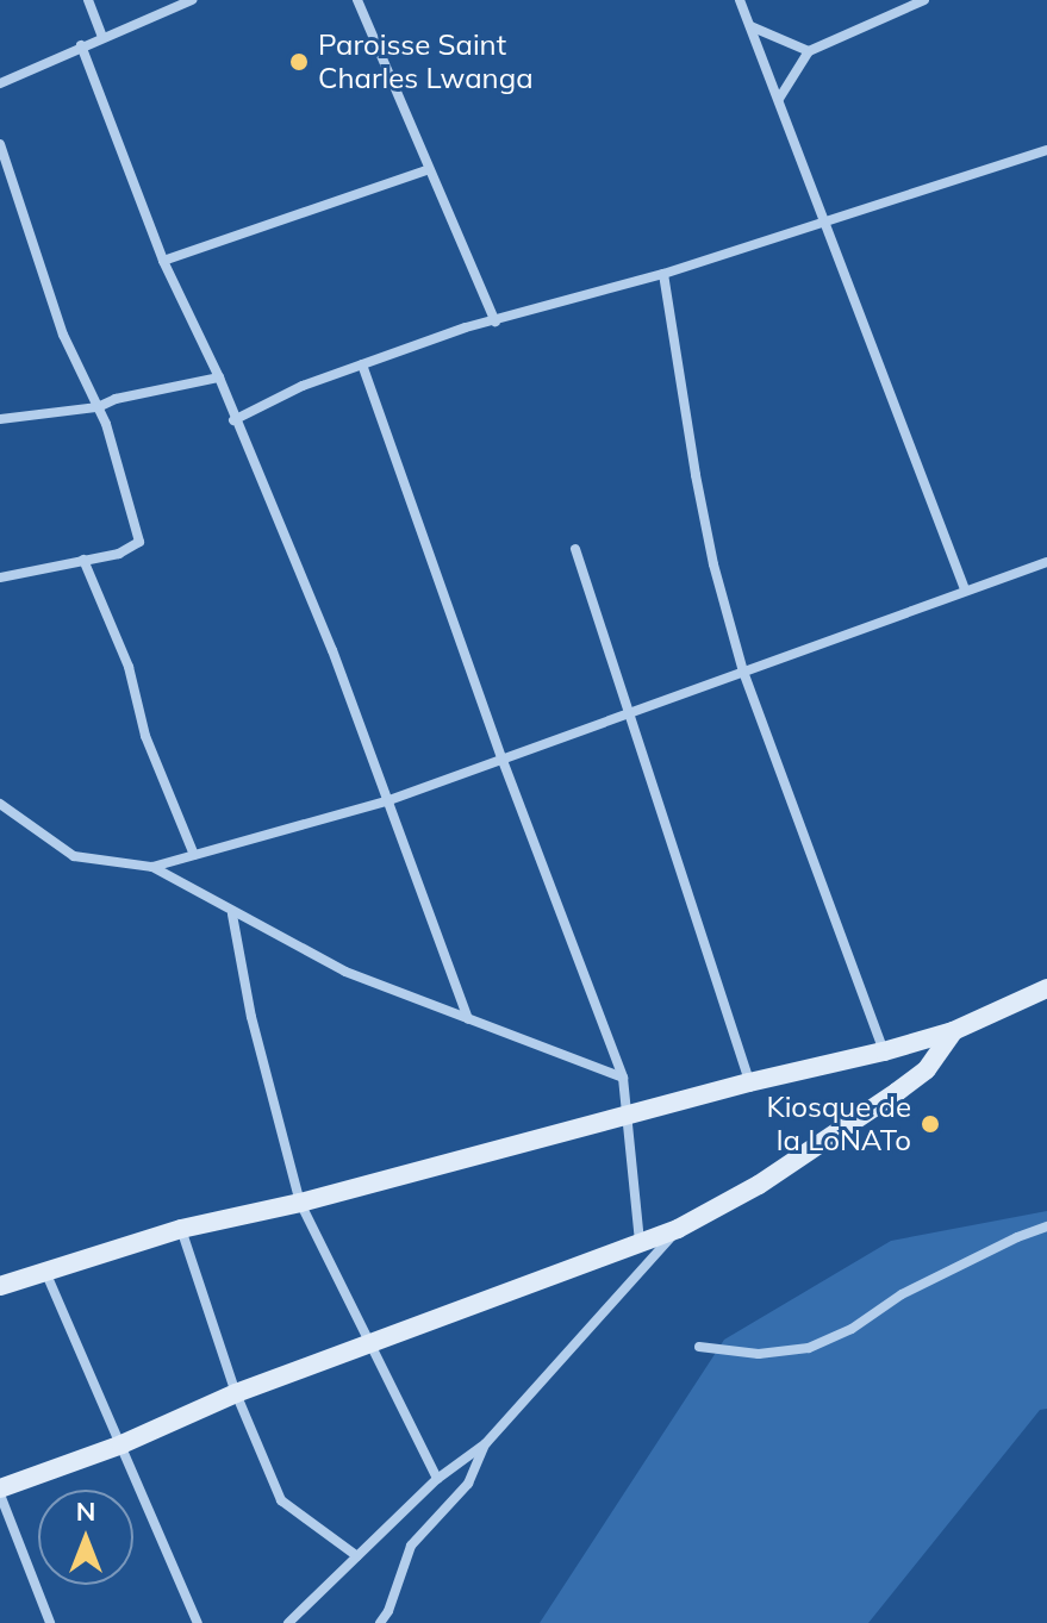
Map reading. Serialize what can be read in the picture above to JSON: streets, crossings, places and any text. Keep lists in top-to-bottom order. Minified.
{"places":["Paroisse Saint Charles Lwanga","Kiosque de la LoNATo"],"north":"top"}
